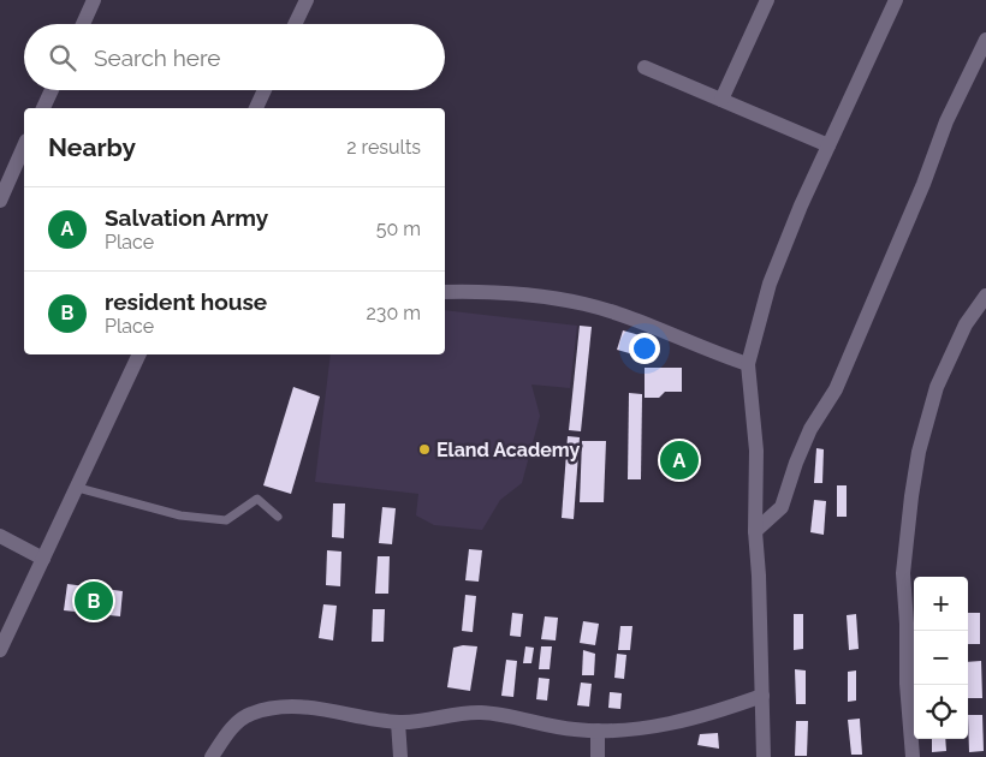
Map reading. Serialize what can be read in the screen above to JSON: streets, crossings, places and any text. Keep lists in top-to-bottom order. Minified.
{"places":["Eland Academy"],"page":{"search":"Search here","heading":["Nearby","2 results"],"list":[{"mark":"A","name":"Salvation Army","note":"Place","value":"50 m"},{"mark":"B","name":"resident house","note":"Place","value":"230 m"}],"pins":["A","B"],"map_buttons":["+","−"]}}
